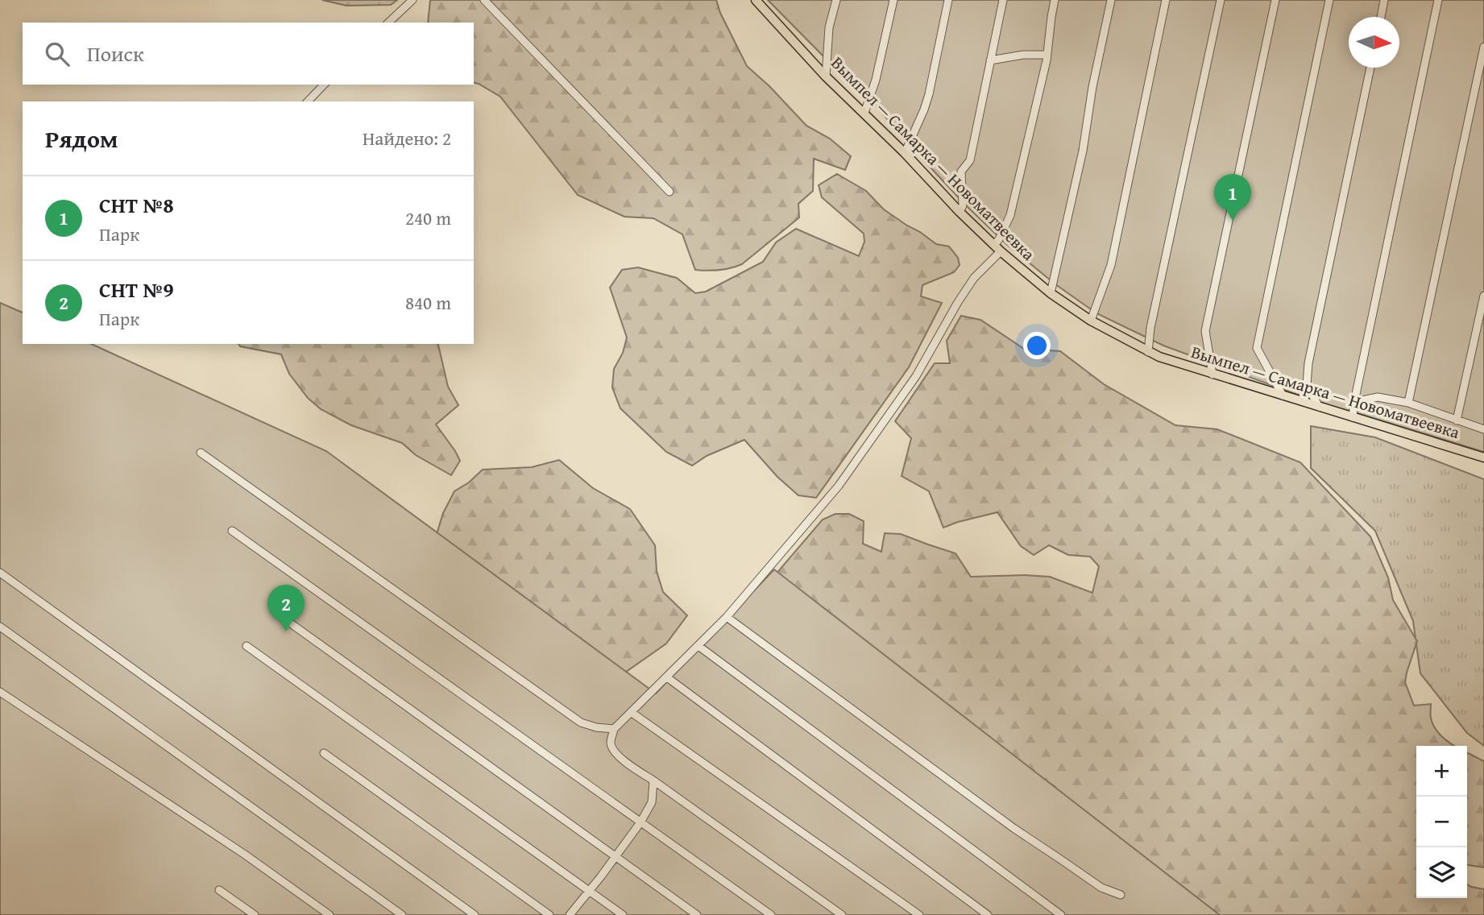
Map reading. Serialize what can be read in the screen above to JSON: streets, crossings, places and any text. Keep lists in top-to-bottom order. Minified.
{"streets":{"main road":["Вымпел — Самарка — Новоматвеевка"]},"north":"right","page":{"search":"Поиск","heading":["Рядом","Найдено: 2"],"pins":["1","2"],"list":[{"mark":"1","name":"СНТ №8","note":"Парк","value":"240 m"},{"mark":"2","name":"СНТ №9","note":"Парк","value":"840 m"}],"map_buttons":["+","−"]}}
